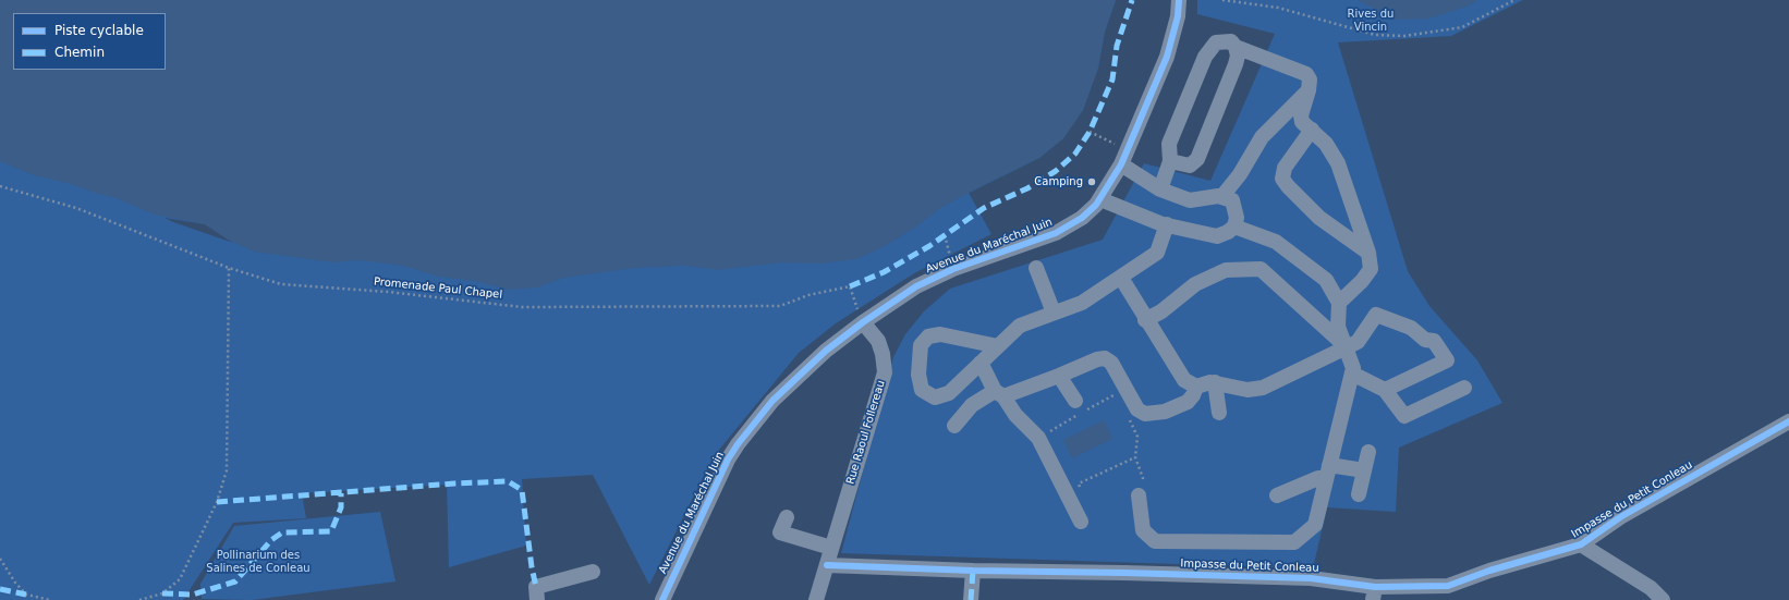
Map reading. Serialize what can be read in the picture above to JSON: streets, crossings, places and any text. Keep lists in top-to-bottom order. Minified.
{"streets":{"street":["Avenue du Maréchal Juin","Rue Raoul Follereau","Impasse du Petit Conleau"],"path":["Promenade Paul Chapel"]},"crossings":[["Avenue du Maréchal Juin","Promenade Paul Chapel"],["Avenue du Maréchal Juin","Rue Raoul Follereau"],["Promenade Paul Chapel","Rue Raoul Follereau"],["Rue Raoul Follereau","Impasse du Petit Conleau"]],"parks":["Rives du Vincin","Pollinarium des Salines de Conleau"],"places":["Camping"],"legend":["Piste cyclable","Chemin"]}
